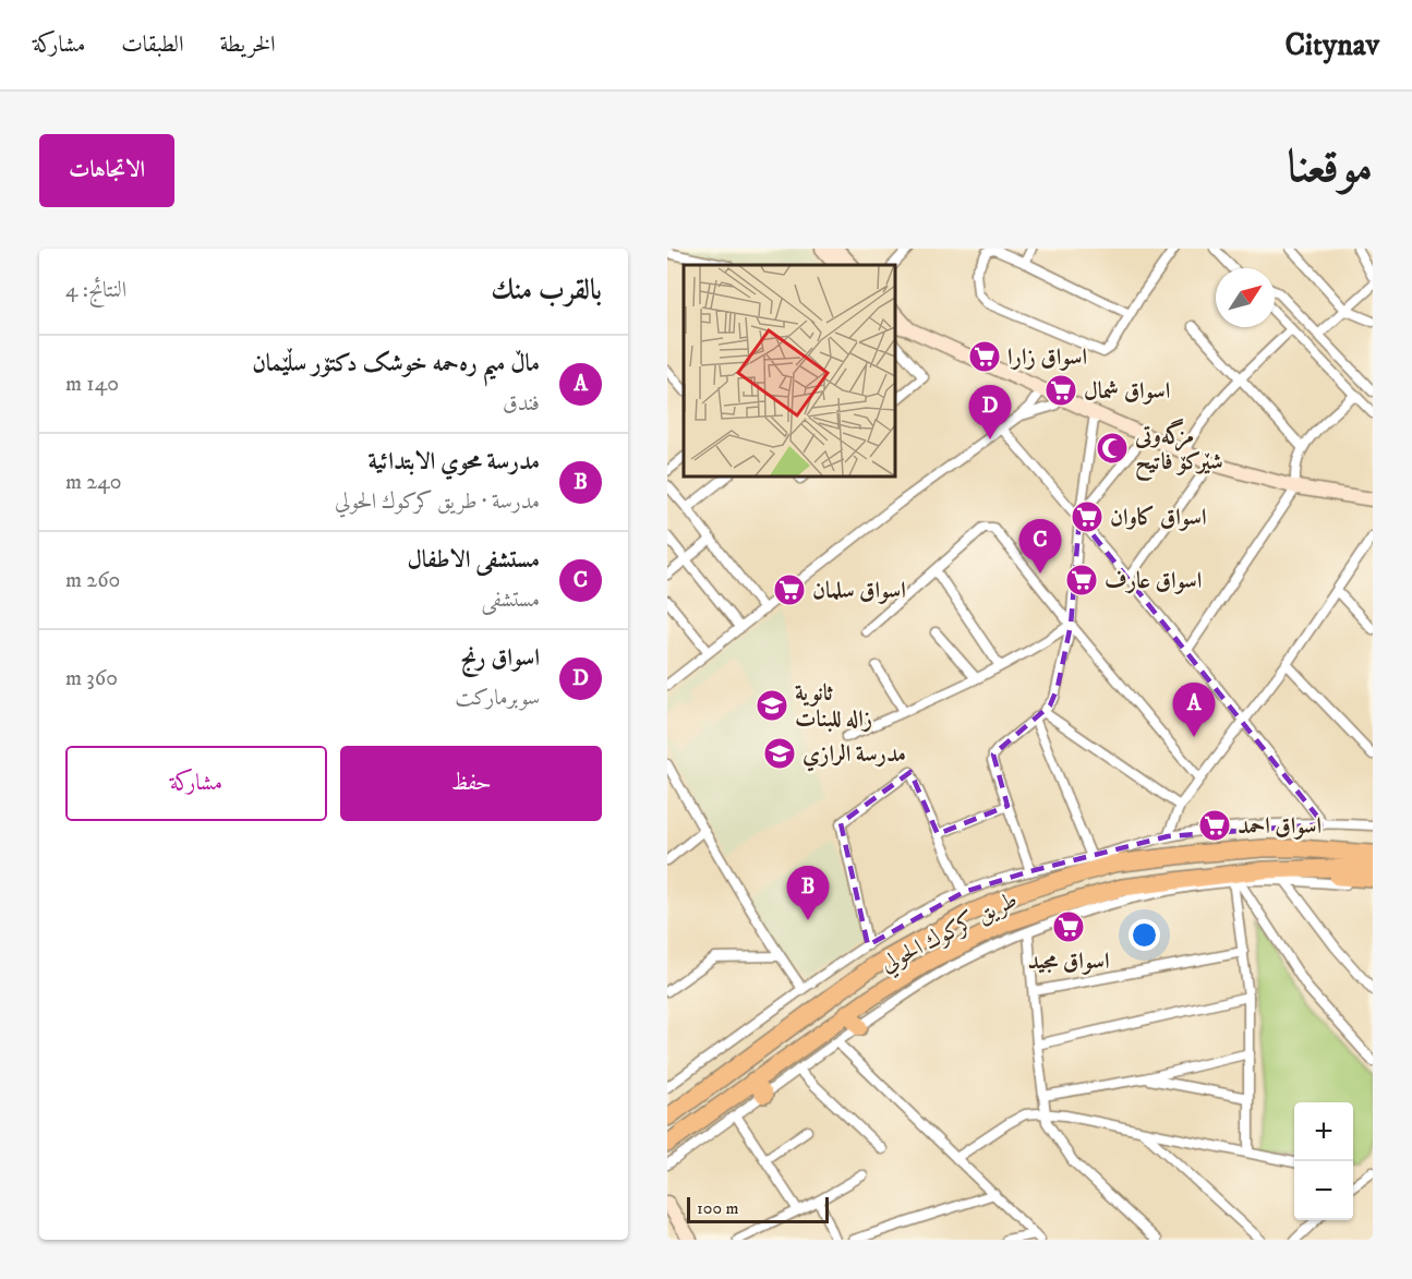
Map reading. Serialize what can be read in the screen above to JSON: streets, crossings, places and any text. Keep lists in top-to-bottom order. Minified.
{"streets":{"highway":["طريق كركوك الحولي"]},"places":{"supermarket":["اسواق زارا","اسواق شمال","اسواق كاوان","اسواق عارف","اسواق سلمان","اسواق احمد","اسواق مجيد"],"mosque":["مزگەوتی شێرکۆ فاتیح"],"school or university":["ثانوية زاله للبنات","مدرسة الرازي"]},"scale_bar":"100 m","north":"top right","page":{"header":"Citynav","nav":["الخريطة","الطبقات","مشاركة"],"title":"موقعنا","buttons":["الاتجاهات",["حفظ","مشاركة"]],"heading":["بالقرب منك","النتائج: 4"],"list":[{"mark":"A","name":"ماڵ میم رەحمە خوشک دکتۆر سڵێمان","note":"فندق","value":"140 m"},{"mark":"B","name":"مدرسة محوي الابتدائية","note":"مدرسة · طريق كركوك الحولي","value":"240 m"},{"mark":"C","name":"مستشفى الاطفال","note":"مستشفى","value":"260 m"},{"mark":"D","name":"اسواق رنج","note":"سوبرماركت","value":"360 m"}],"pins":["D","C","A","B"],"map_buttons":["+","−"],"scale":"100 m"}}
